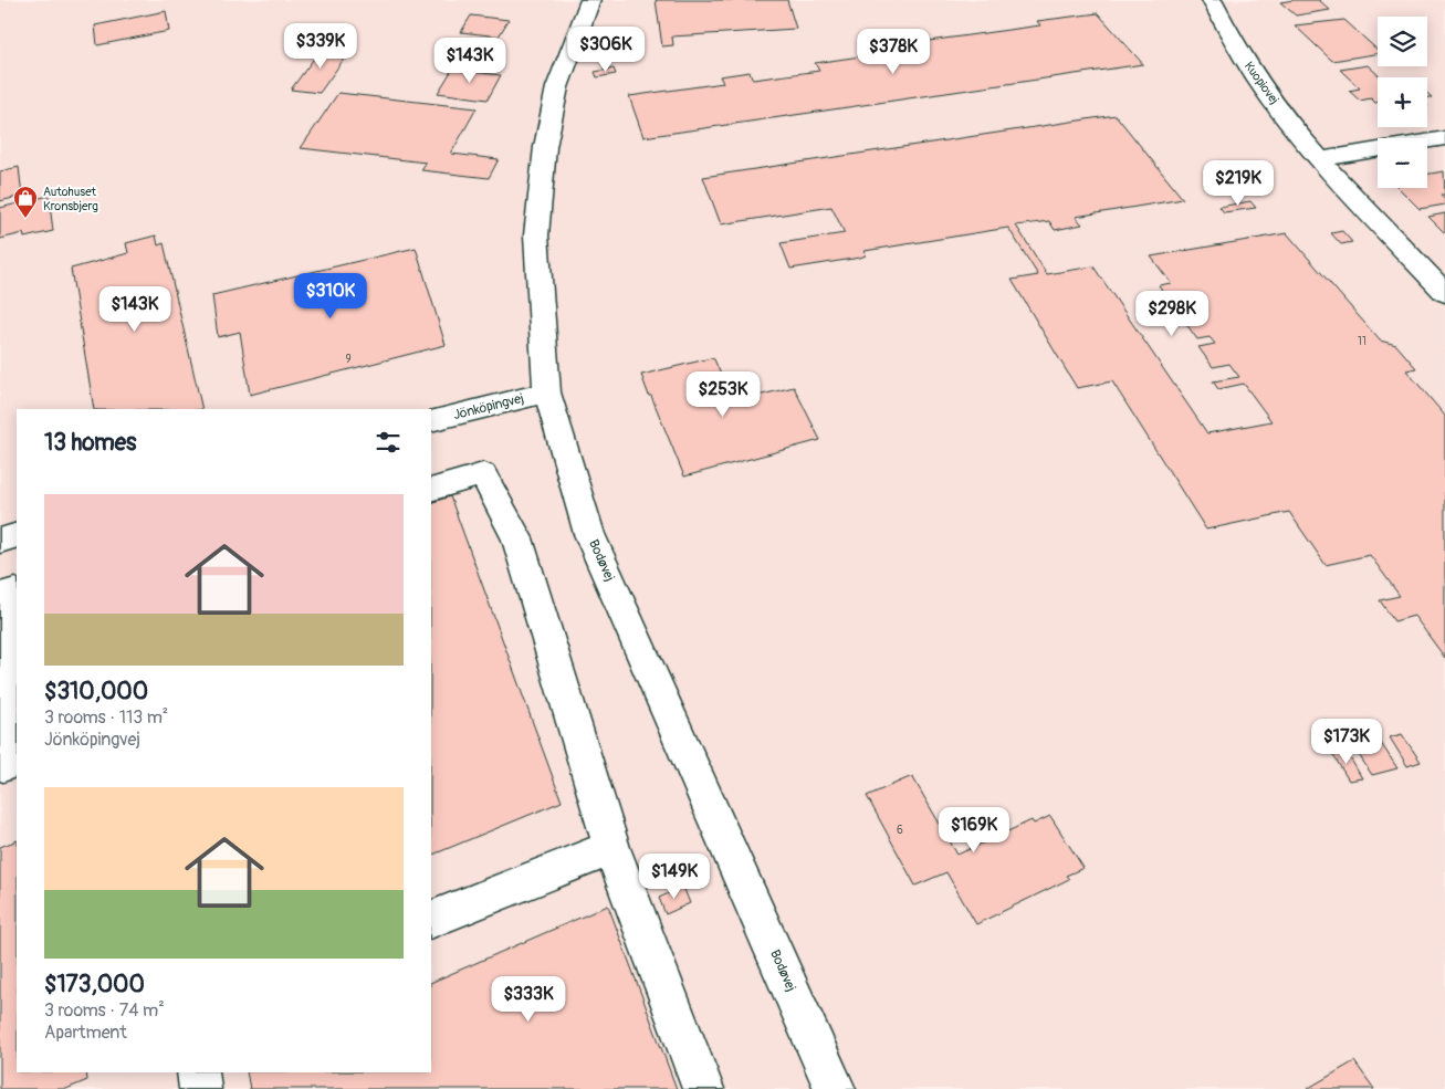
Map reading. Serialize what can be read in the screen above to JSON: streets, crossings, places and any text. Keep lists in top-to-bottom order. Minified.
{"streets":{"street":["Kuopiovej","Jönköpingvej","Bodøvej"]},"crossings":[["Jönköpingvej","Bodøvej"]],"places":{"shop":["Autohuset Kronsbjerg"]},"house_numbers":["11","9","6"],"page":{"map_buttons":["+","−"],"price":["$339K","$306K","$378K","$143K","$219K","$310K","$143K","$298K","$253K","$173K","$169K","$149K","$333K"],"heading":"13 homes","list":[{"name":"$310,000","note":"3 rooms · 113 m² · Jönköpingvej"},{"name":"$173,000","note":"3 rooms · 74 m² · Apartment"}]}}
